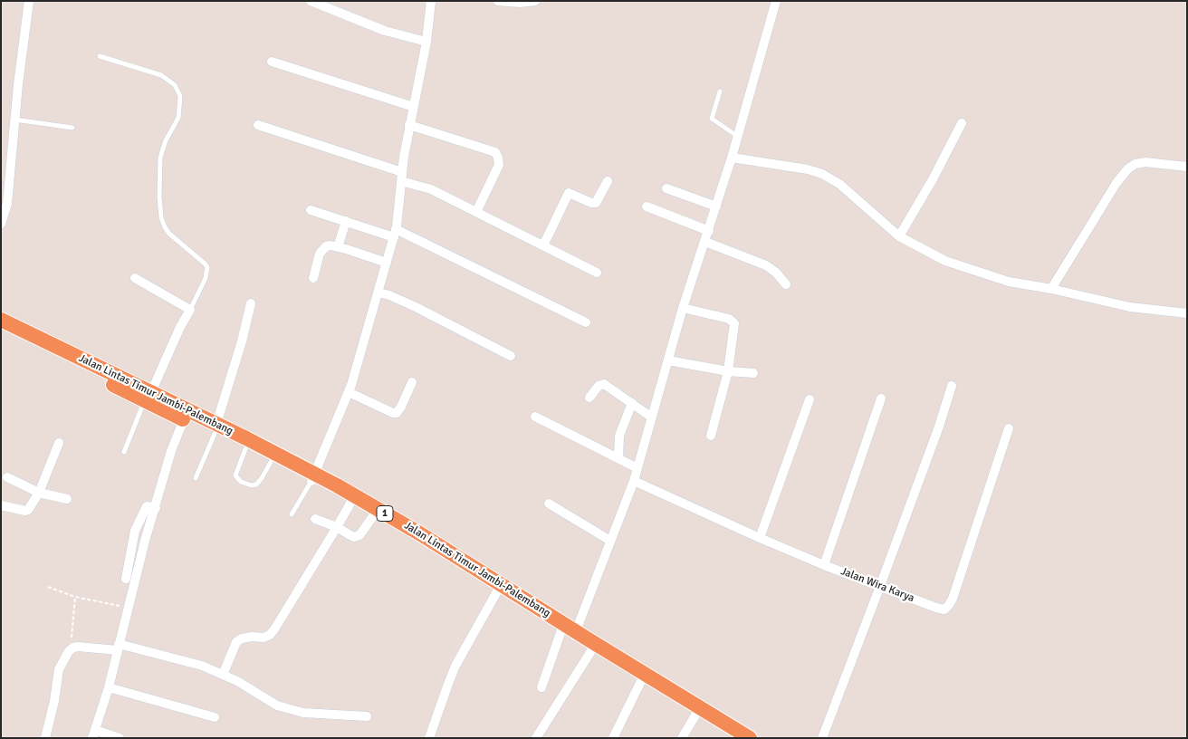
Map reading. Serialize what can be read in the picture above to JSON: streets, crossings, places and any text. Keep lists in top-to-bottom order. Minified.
{"streets":{"highway":["Jalan Lintas Timur Jambi-Palembang","1"],"street":["Jalan Wira Karya"]}}
